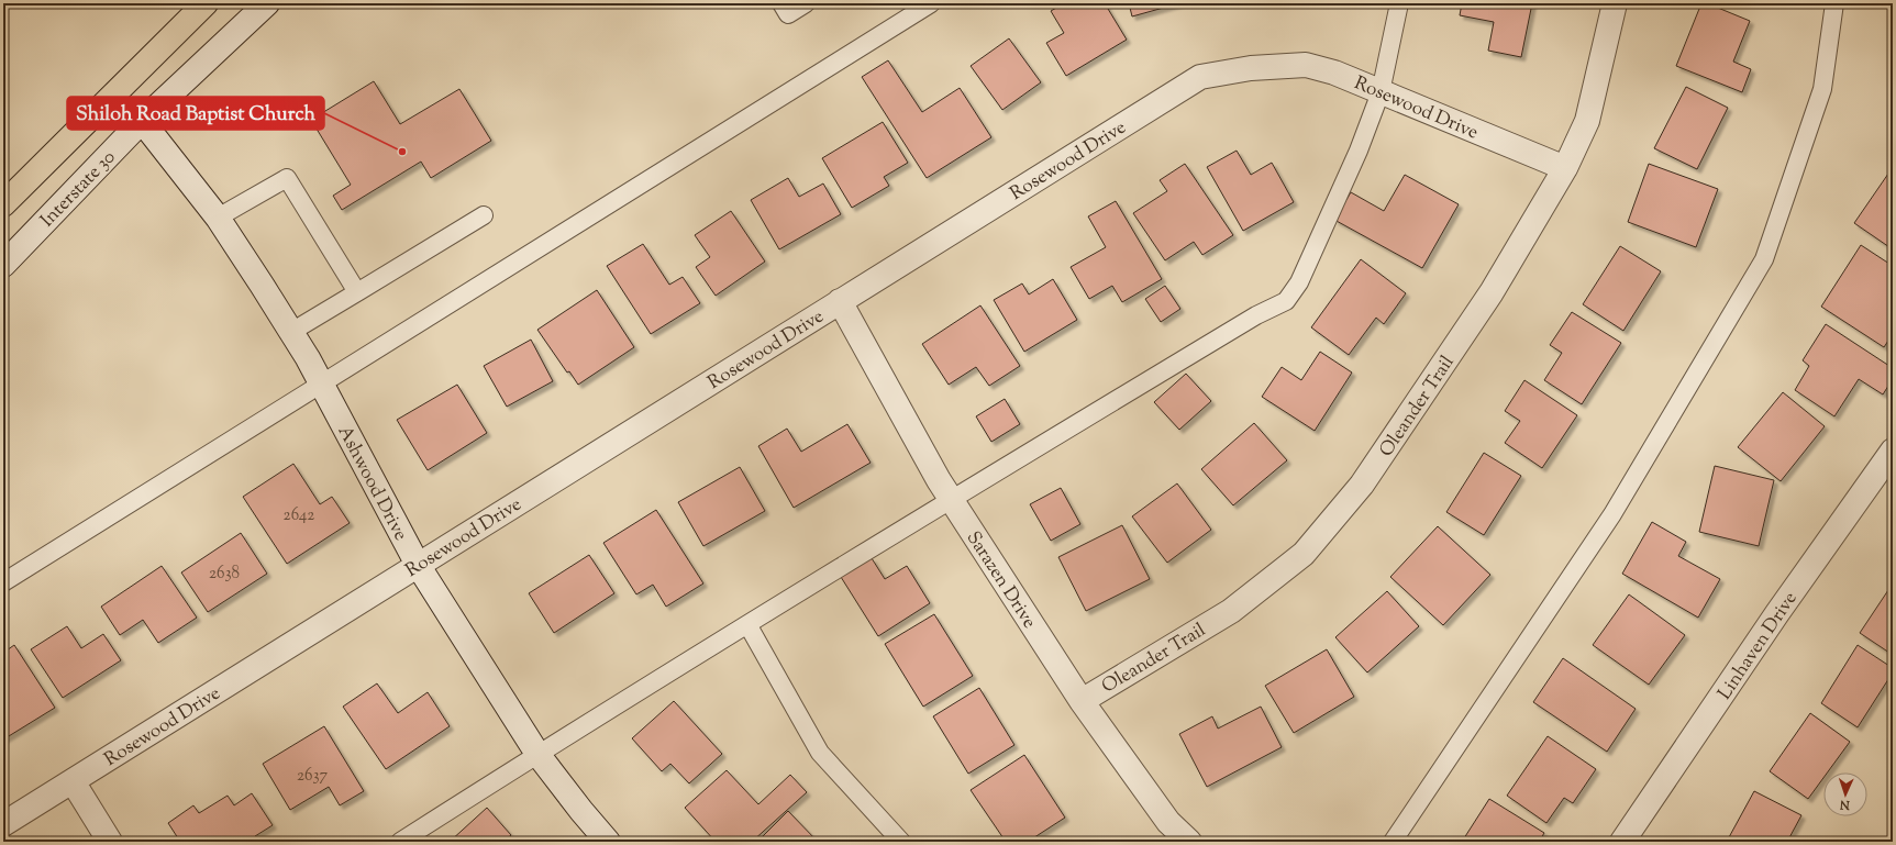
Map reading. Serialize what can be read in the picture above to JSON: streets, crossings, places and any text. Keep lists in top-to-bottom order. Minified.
{"streets":{"street":["Rosewood Drive","Interstate 30","Oleander Trail","Ashwood Drive","Sarazen Drive","Linhaven Drive"]},"crossings":[["Rosewood Drive","Oleander Trail"],["Rosewood Drive","Ashwood Drive"],["Rosewood Drive","Sarazen Drive"],["Interstate 30","Ashwood Drive"],["Oleander Trail","Sarazen Drive"]],"places":["Shiloh Road Baptist Church"],"house_numbers":["2642","2638","2637"],"north":"bottom"}
